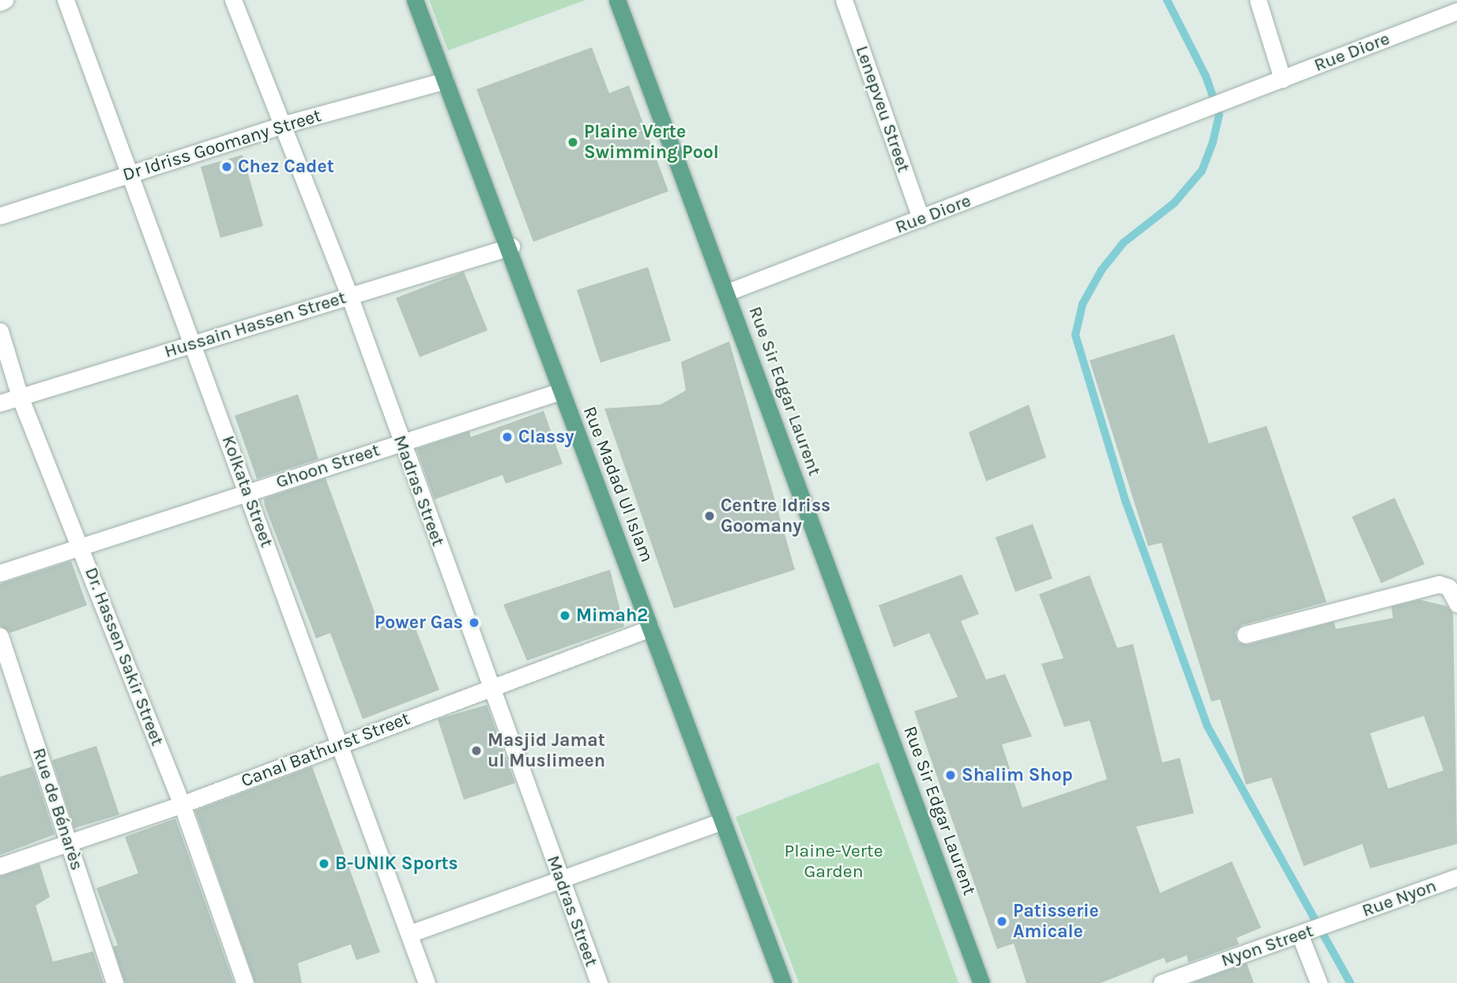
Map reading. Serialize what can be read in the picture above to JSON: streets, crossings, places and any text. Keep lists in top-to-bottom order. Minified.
{"streets":{"main road":["Rue Sir Edgar Laurent","Rue Madad Ul Islam"],"street":["Rue Diore","Lenepveu Street","Dr Idriss Goomany Street","Hussain Hassen Street","Ghoon Street","Madras Street","Kolkata Street","Dr. Hassen Sakir Street","Canal Bathurst Street","Rue de Bénarès","Rue Nyon","Nyon Street"]},"crossings":[["Rue Diore","Lenepveu Street"],["Rue Diore","Rue Sir Edgar Laurent"],["Dr Idriss Goomany Street","Rue Madad Ul Islam"],["Dr Idriss Goomany Street","Madras Street"],["Dr Idriss Goomany Street","Kolkata Street"],["Hussain Hassen Street","Rue Madad Ul Islam"],["Hussain Hassen Street","Madras Street"],["Hussain Hassen Street","Kolkata Street"],["Hussain Hassen Street","Dr. Hassen Sakir Street"],["Ghoon Street","Rue Madad Ul Islam"],["Ghoon Street","Madras Street"],["Ghoon Street","Kolkata Street"],["Ghoon Street","Dr. Hassen Sakir Street"],["Rue Madad Ul Islam","Canal Bathurst Street"],["Madras Street","Canal Bathurst Street"],["Kolkata Street","Canal Bathurst Street"],["Dr. Hassen Sakir Street","Canal Bathurst Street"],["Canal Bathurst Street","Rue de Bénarès"],["Rue Nyon","Nyon Street"]],"parks":["Plaine-Verte Garden"],"places":["Plaine Verte Swimming Pool","Chez Cadet","Classy","Centre Idriss Goomany","Mimah2","Power Gas","Masjid Jamat ul Muslimeen","Shalim Shop","B-UNIK Sports","Patisserie Amicale"]}
